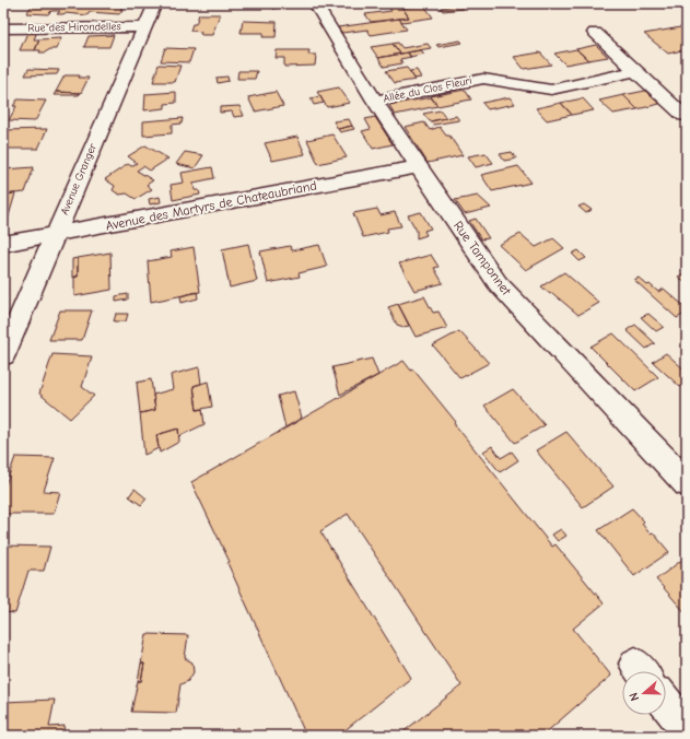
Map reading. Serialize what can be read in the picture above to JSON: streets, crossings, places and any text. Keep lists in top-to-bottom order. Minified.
{"streets":{"street":["Rue des Hirondelles","Allée du Clos Fleuri","Avenue Granger","Avenue des Martyrs de Chateaubriand","Rue Tamponnet"]},"crossings":[["Rue des Hirondelles","Avenue Granger"],["Allée du Clos Fleuri","Rue Tamponnet"],["Avenue Granger","Avenue des Martyrs de Chateaubriand"],["Avenue des Martyrs de Chateaubriand","Rue Tamponnet"]],"north":"left"}
